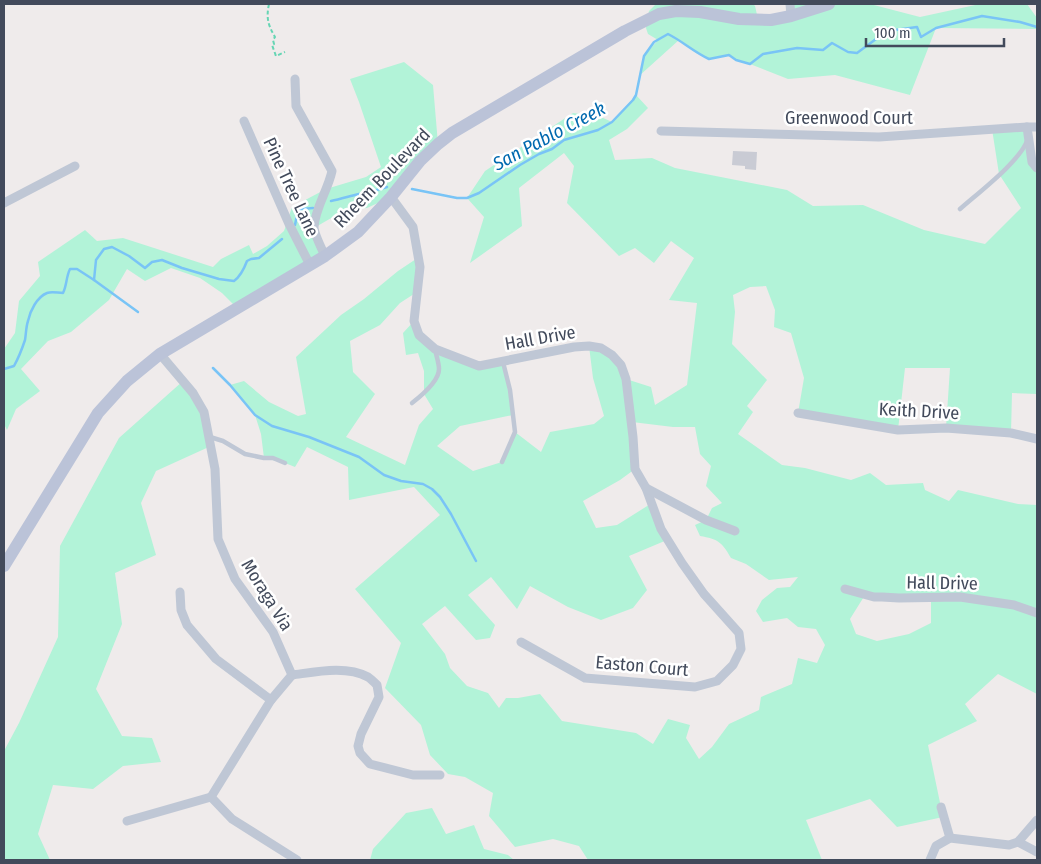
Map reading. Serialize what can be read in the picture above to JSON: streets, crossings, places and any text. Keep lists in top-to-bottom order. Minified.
{"streets":{"street":["Greenwood Court","Rheem Boulevard","Pine Tree Lane","Hall Drive","Keith Drive","Moraga Via","Easton Court"]},"crossings":[["Rheem Boulevard","Pine Tree Lane"],["Rheem Boulevard","Hall Drive"],["Rheem Boulevard","Moraga Via"],["Hall Drive","Easton Court"]],"water":["San Pablo Creek"],"scale_bar":"100 m"}
